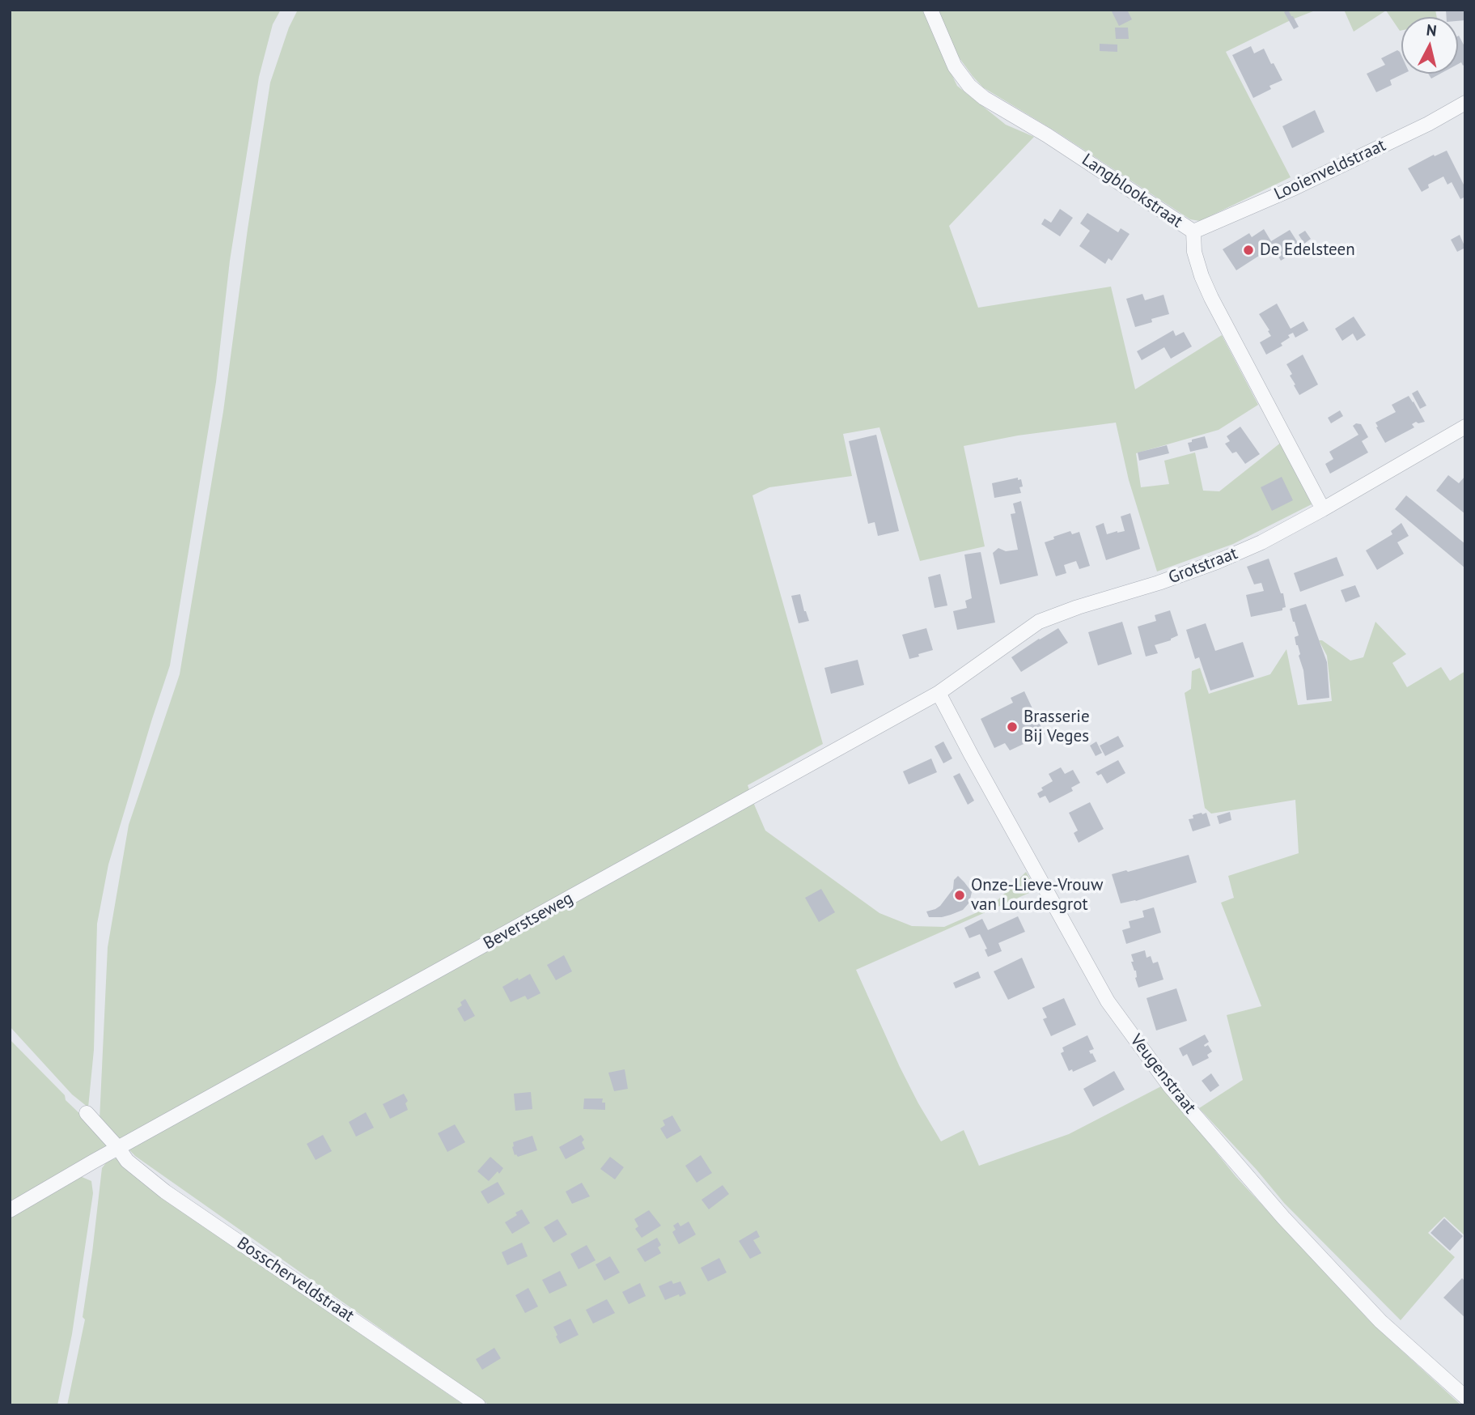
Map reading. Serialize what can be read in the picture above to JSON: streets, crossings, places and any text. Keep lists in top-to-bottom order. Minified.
{"streets":{"street":["Looienveldstraat","Langblookstraat","Grotstraat","Beverstseweg","Veugenstraat","Bosscherveldstraat"]},"crossings":[["Looienveldstraat","Langblookstraat"],["Langblookstraat","Grotstraat"],["Grotstraat","Beverstseweg"],["Grotstraat","Veugenstraat"],["Beverstseweg","Veugenstraat"],["Beverstseweg","Bosscherveldstraat"]],"places":["De Edelsteen","Brasserie Bij Veges","Onze-Lieve-Vrouw van Lourdesgrot"],"north":"top"}
